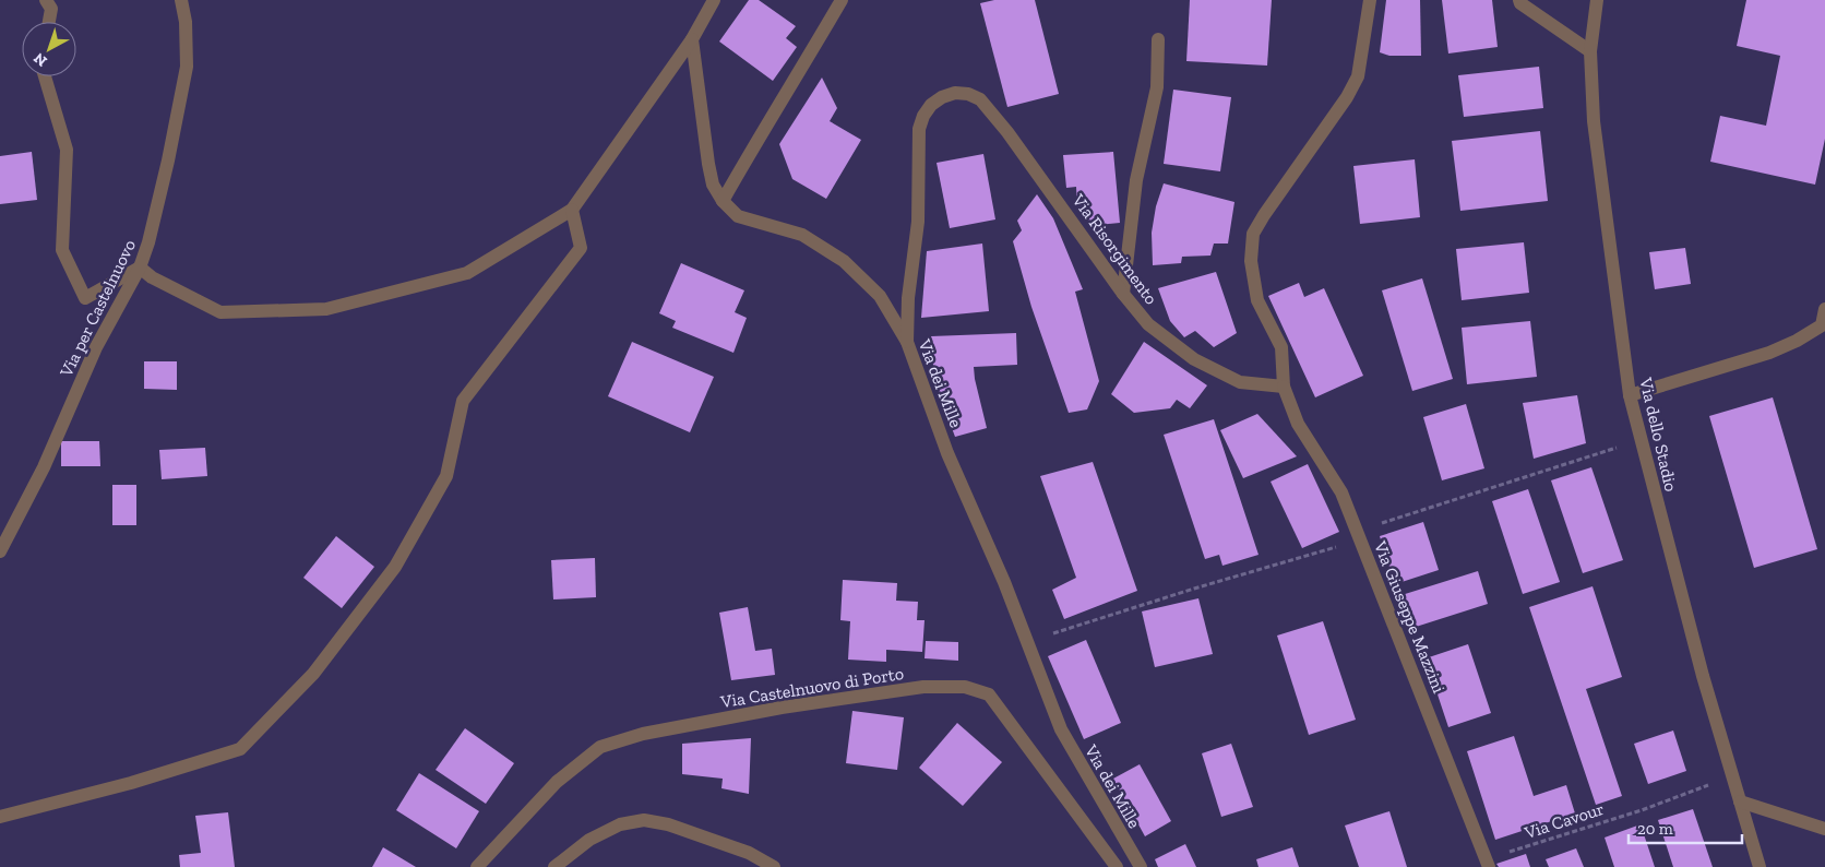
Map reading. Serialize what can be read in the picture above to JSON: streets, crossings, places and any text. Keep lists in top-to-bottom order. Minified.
{"streets":{"street":["Via Risorgimento","Via per Castelnuovo","Via dei Mille","Via dello Stadio","Via Giuseppe Mazzini","Via Castelnuovo di Porto"],"path":["Via Cavour"]},"crossings":[["Via Risorgimento","Via dei Mille"],["Via Risorgimento","Via Giuseppe Mazzini"],["Via dello Stadio","Via Cavour"],["Via Giuseppe Mazzini","Via Cavour"]],"scale_bar":"20 m","north":"bottom left"}
